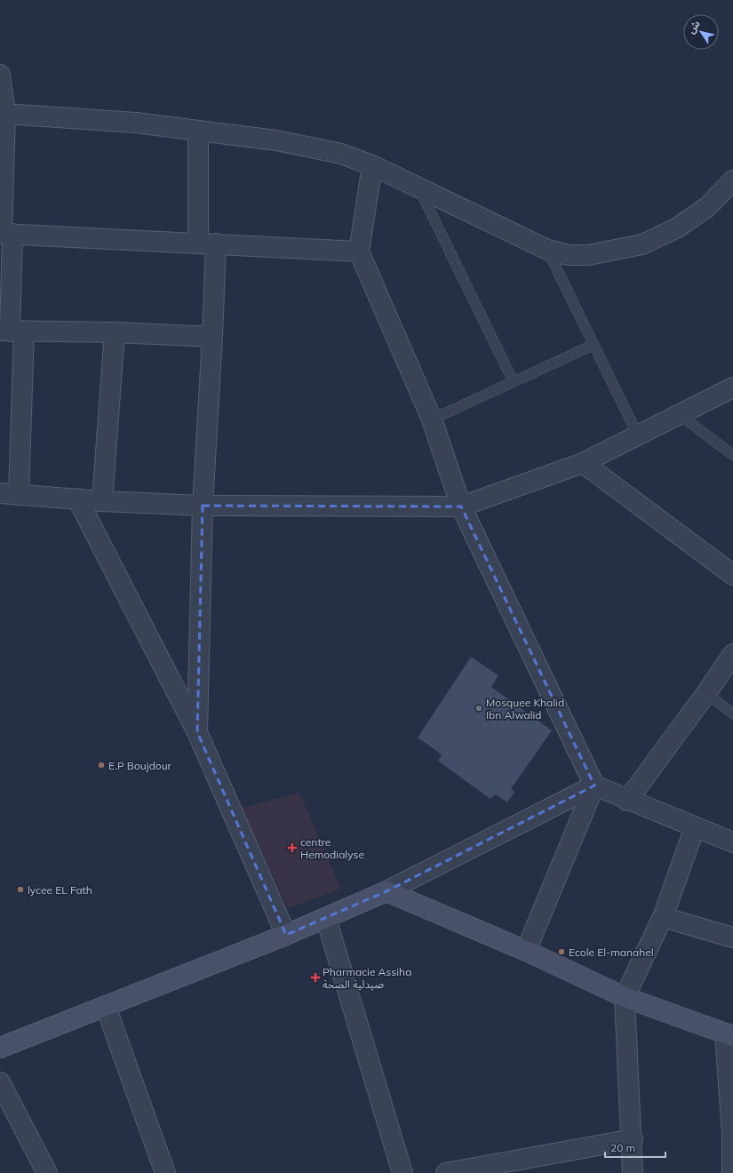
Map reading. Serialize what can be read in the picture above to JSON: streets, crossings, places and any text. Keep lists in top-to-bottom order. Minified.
{"places":{"other":["Mosquee Khalid Ibn Alwalid","E.P Boujdour","lycee EL Fath","Ecole El-manahel"],"health":["centre Hemodialyse","Pharmacie Assiha صيدلية الصحة"]},"scale_bar":"20 m","north":"top left"}
